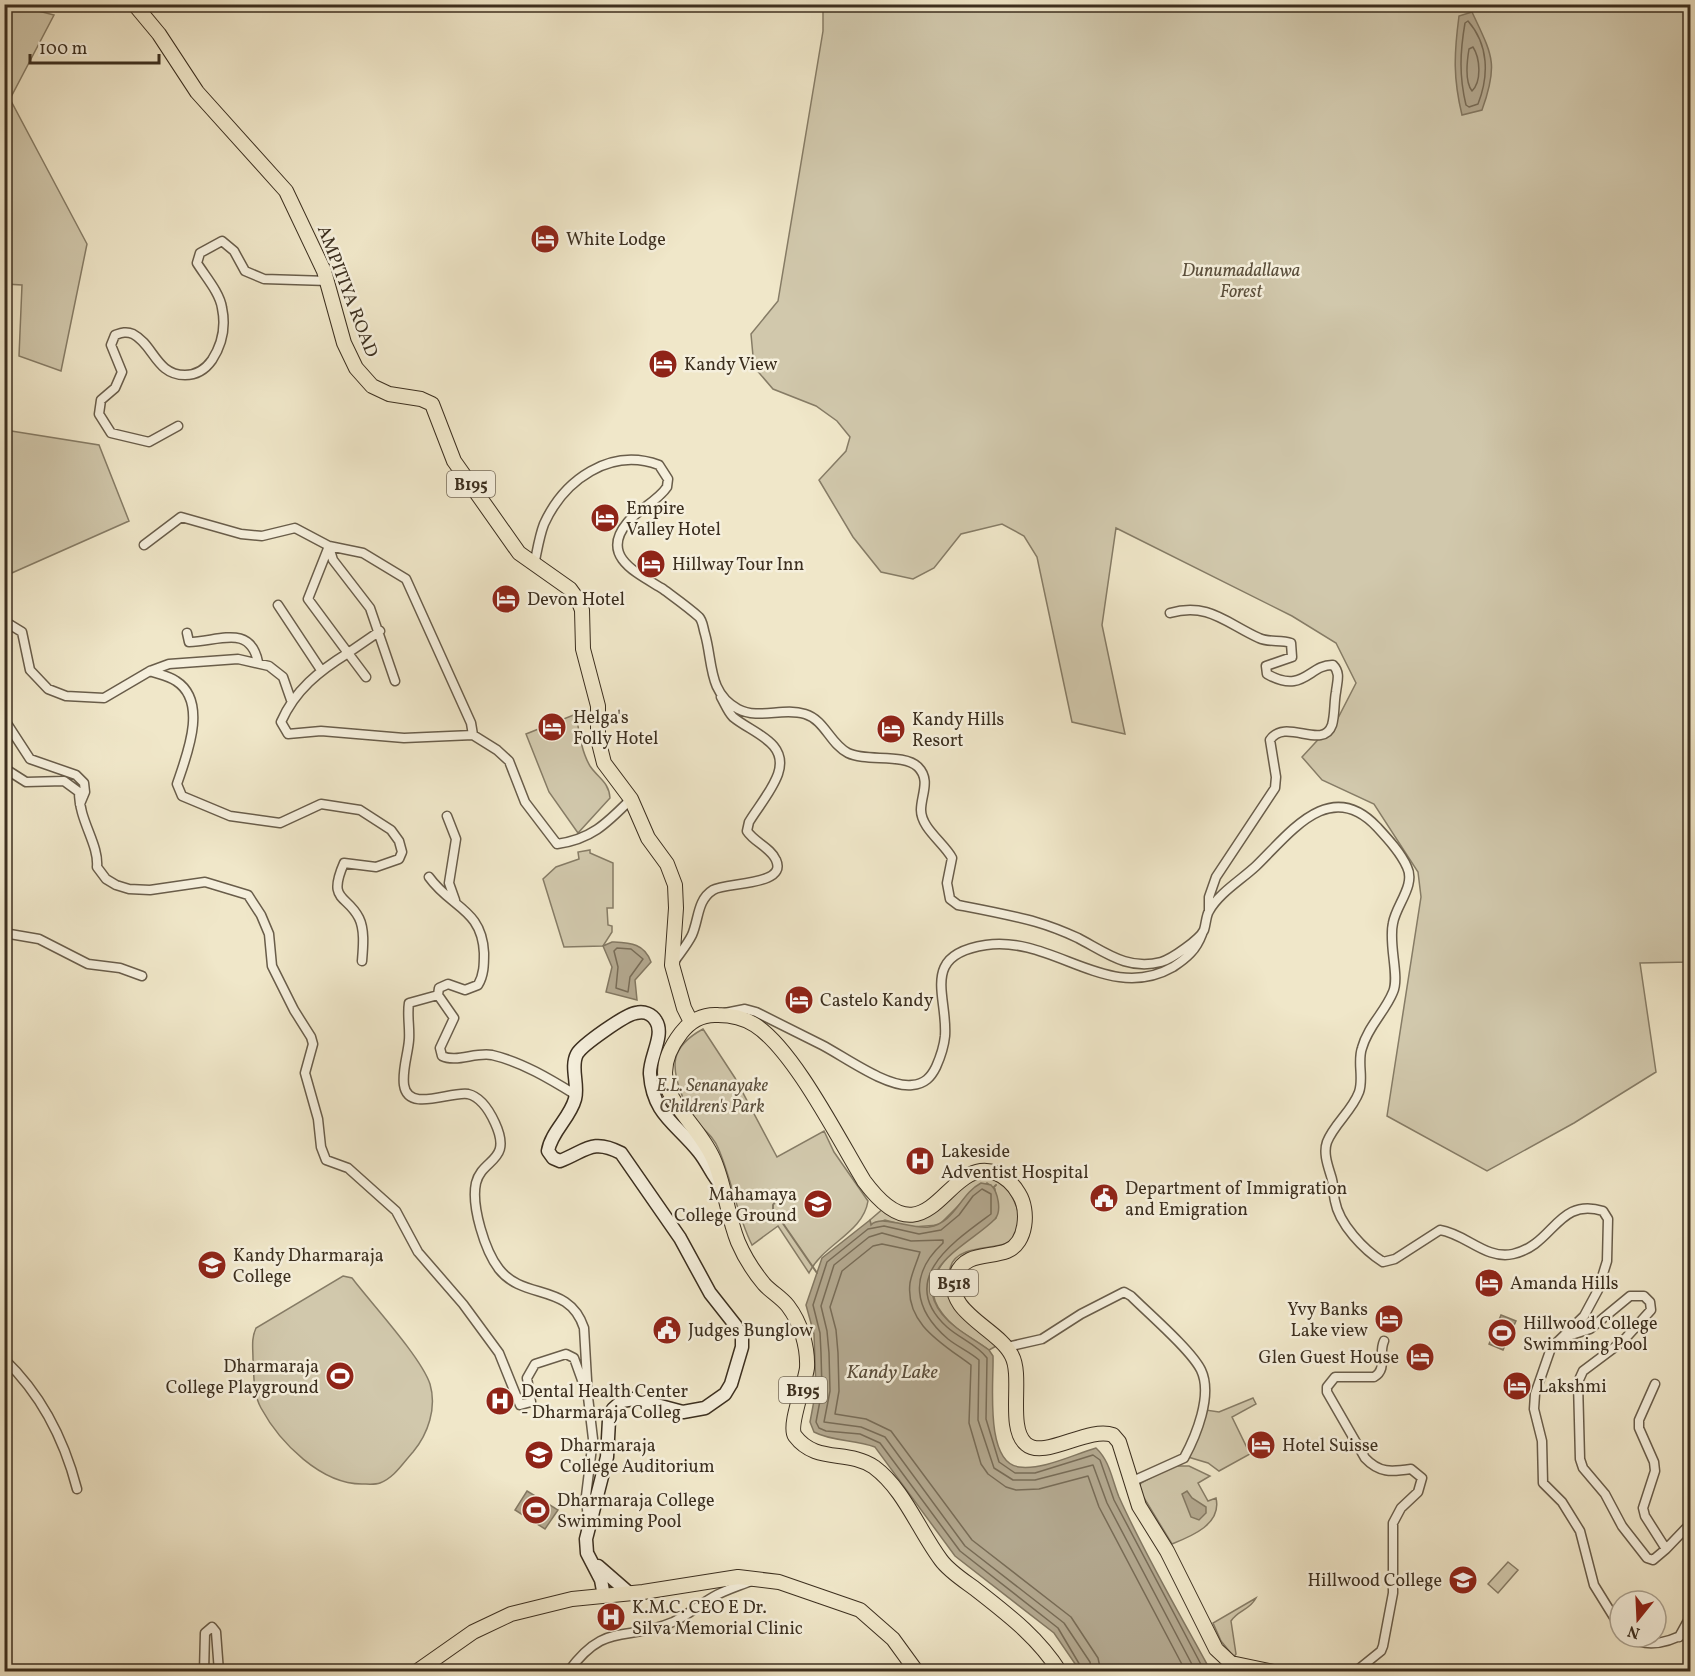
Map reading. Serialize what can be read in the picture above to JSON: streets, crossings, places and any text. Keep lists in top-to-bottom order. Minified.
{"streets":{"main road":["AMPITIYA ROAD","B195","B518"]},"crossings":[["AMPITIYA ROAD","B195"],["AMPITIYA ROAD","B518"],["B195","B518"]],"water":["Kandy Lake"],"parks":["Dunumadallawa Forest","E.L. Senanayake Children's Park"],"places":{"hotel":["White Lodge","Kandy View","Empire Valley Hotel","Hillway Tour Inn","Devon Hotel","Helga's Folly Hotel","Kandy Hills Resort","Castelo Kandy","Amanda Hills","Yvy Banks Lake view","Glen Guest House","Lakshmi","Hotel Suisse"],"hospital":["Lakeside Adventist Hospital","Dental Health Center - Dharmaraja Colleg","K.M.C. CEO E Dr. Silva Memorial Clinic"],"public building":["Department of Immigration and Emigration","Judges Bunglow"],"school or university":["Mahamaya College Ground","Kandy Dharmaraja College","Dharmaraja College Auditorium","Hillwood College"],"sports":["Hillwood College Swimming Pool","Dharmaraja College Playground","Dharmaraja College Swimming Pool"]},"scale_bar":"100 m","north":"bottom"}
